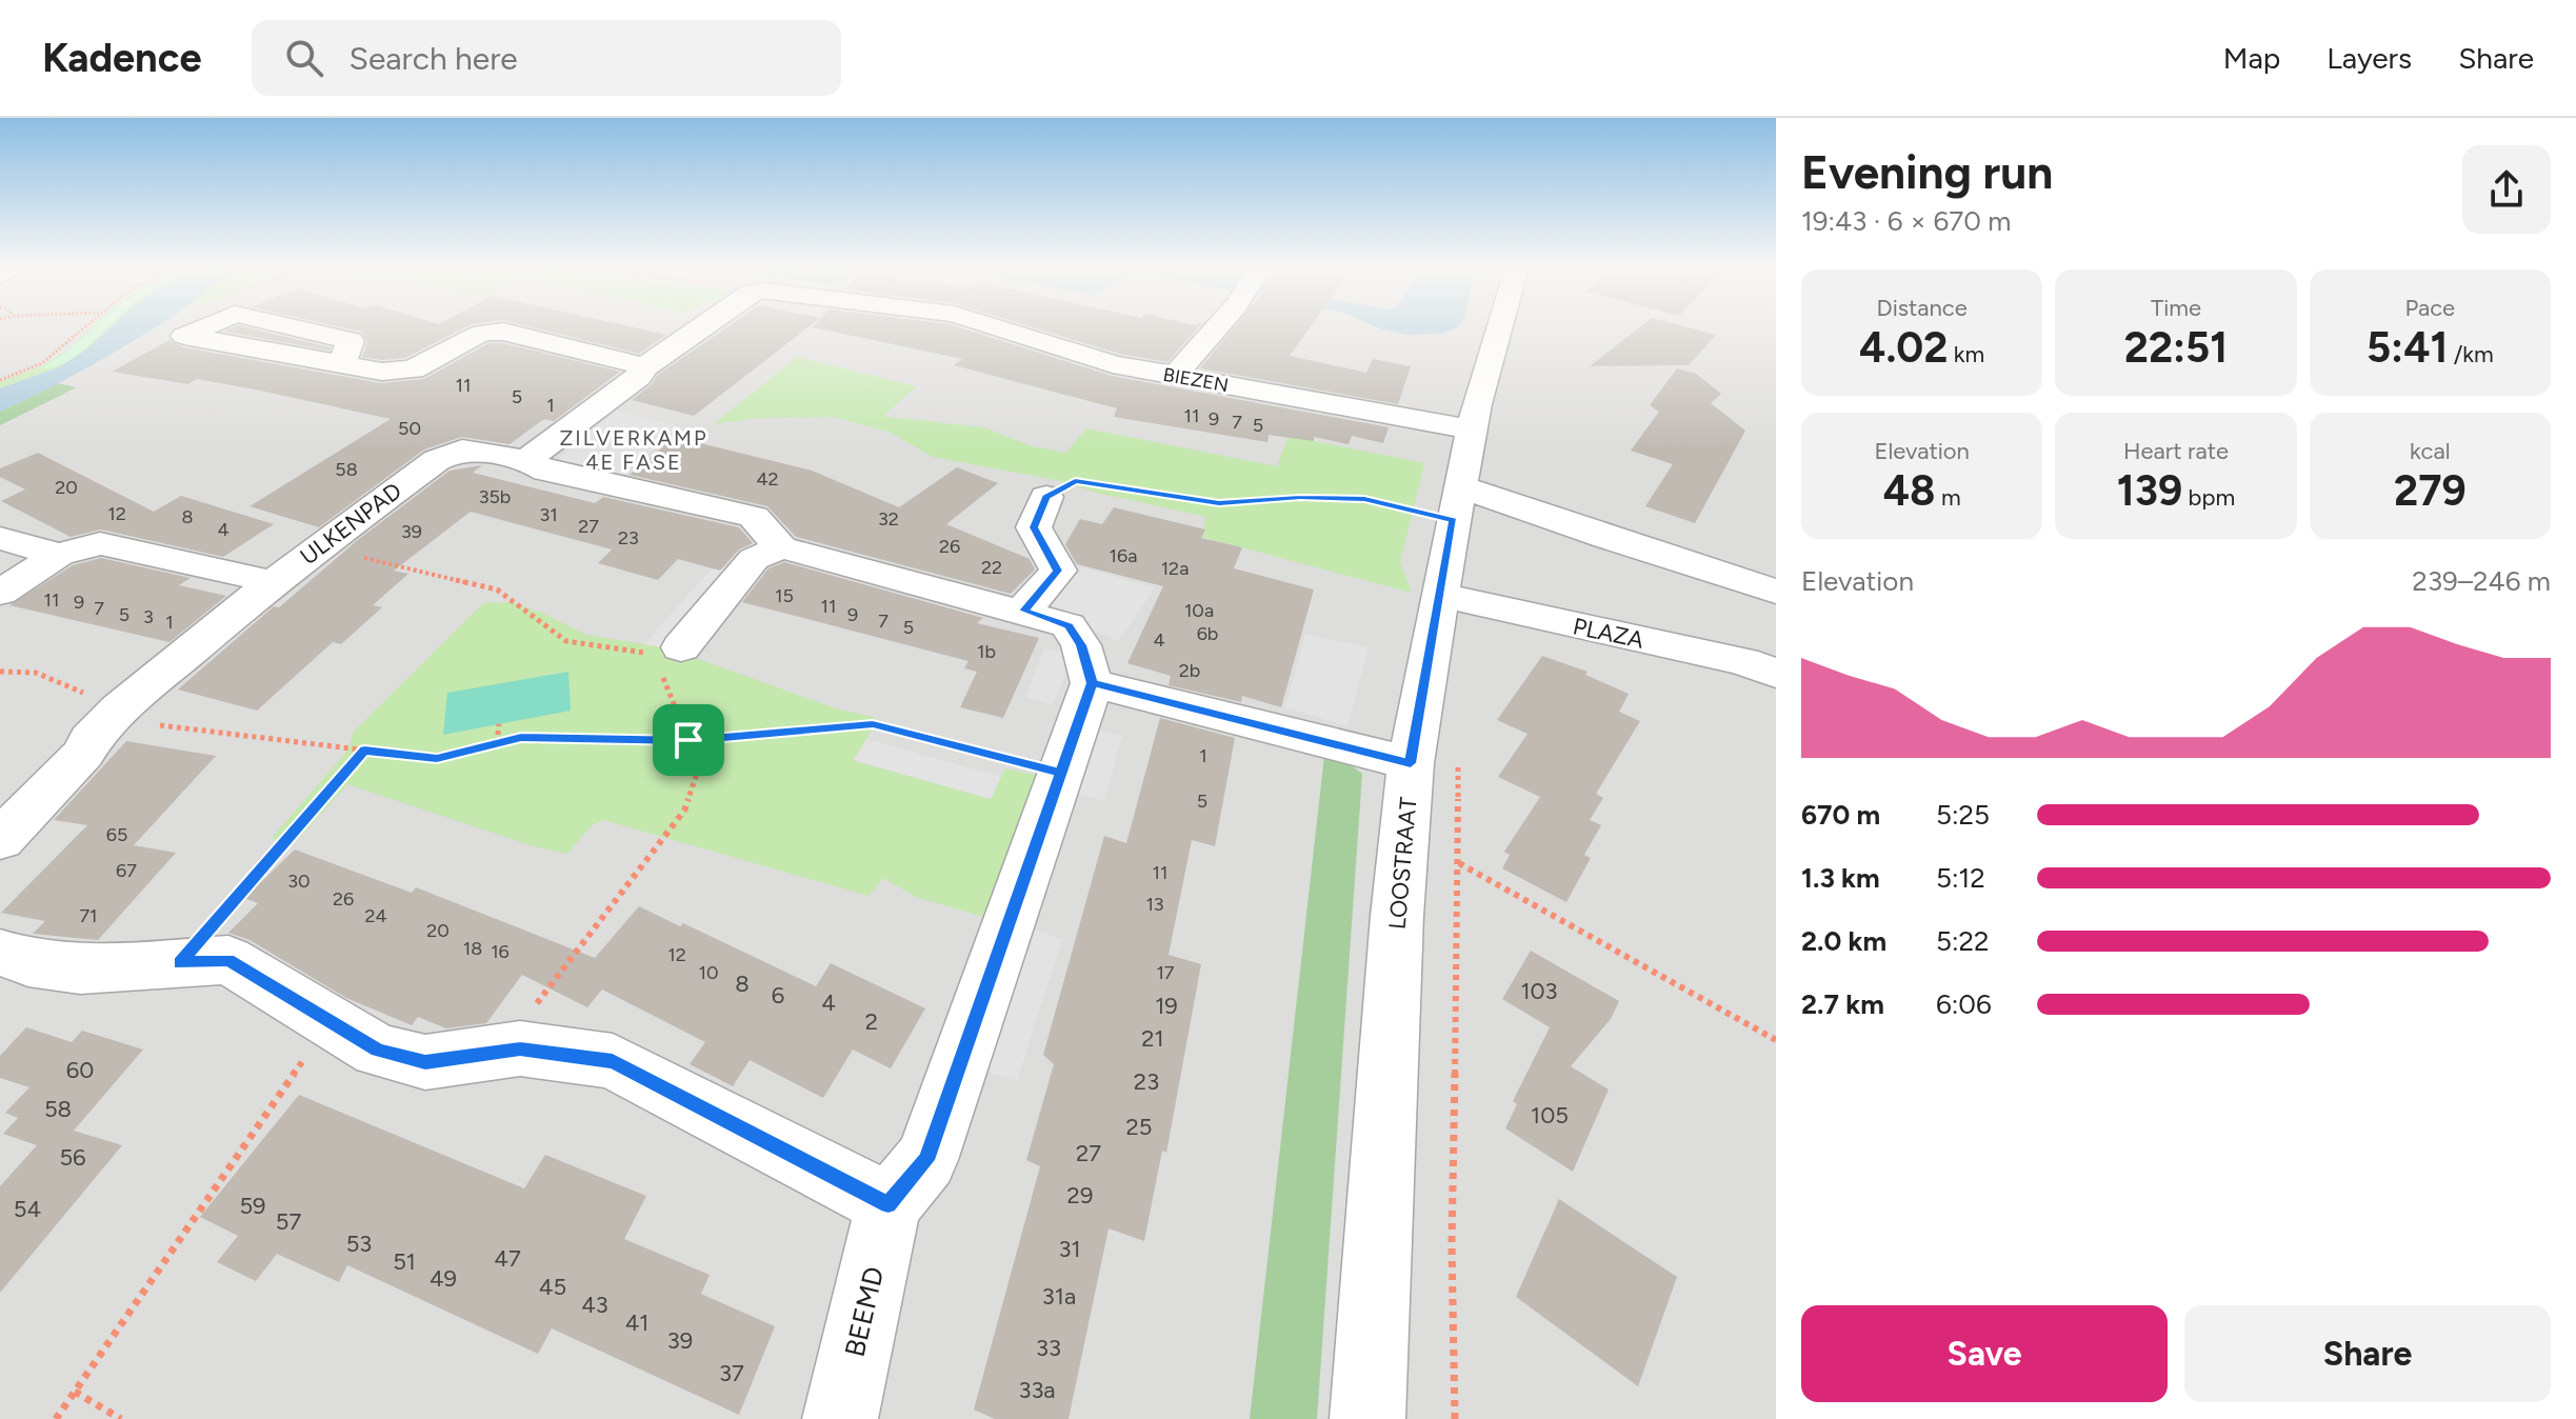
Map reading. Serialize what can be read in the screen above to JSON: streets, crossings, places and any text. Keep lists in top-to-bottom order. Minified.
{"streets":{"street":["BIEZEN","ULKENPAD","PLAZA","LOOSTRAAT","BEEMD"]},"crossings":[["BIEZEN","LOOSTRAAT"],["PLAZA","LOOSTRAAT"]],"districts":["ZILVERKAMP 4E FASE"],"house_numbers":["11","5","1","11","9","7","5","50","58","42","20","35b","12","31","8","32","27","4","39","23","26","16a","22","12a","15","11","9","11","7","10a","5","9","3","7","1","5","6b","4","1b","2b","1","5","65","67","11","30","26","13","71","24","20","18","16","12","10","17","8","103","6","4","19","2","21","60","23","58","105","25","27","56","29","59","54","57","53","31","47","51","49","45","31a","43","41","39","33","37","33a"],"page":{"header":"Kadence","search":"Search here","nav":["Map","Layers","Share"],"heading":["Evening run","19:43 · 6 × 670 m"],"stats":[["Distance","4.02 km"],["Time","22:51"],["Pace","5:41 /km"],["Elevation","48 m"],["Heart rate","139 bpm"],["kcal","279"]],"chart":["Elevation","239–246 m"],"list":[{"name":"670 m","note":"5:25"},{"name":"1.3 km","note":"5:12"},{"name":"2.0 km","note":"5:22"},{"name":"2.7 km","note":"6:06"}],"buttons":["Save","Share"]}}
